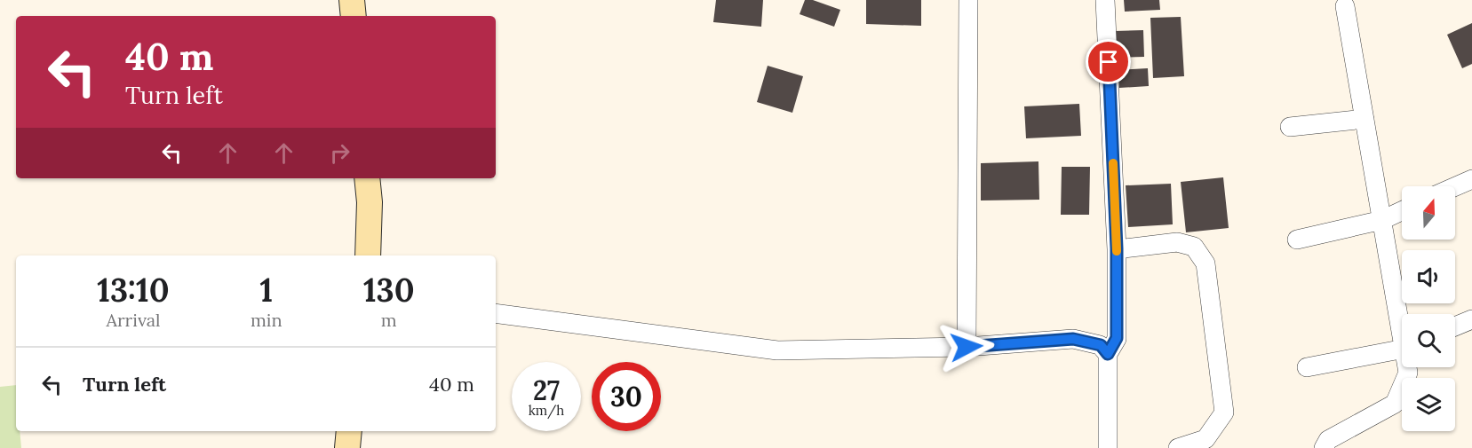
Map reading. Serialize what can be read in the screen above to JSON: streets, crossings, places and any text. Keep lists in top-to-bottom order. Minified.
{"north":"top","page":{"turn":["40 m","Turn left"],"eta":["13:10","Arrival","1","min","130","m"],"list":[{"name":"Turn left","value":"40 m"}],"speed":"27 km/h","limit":"30"}}
